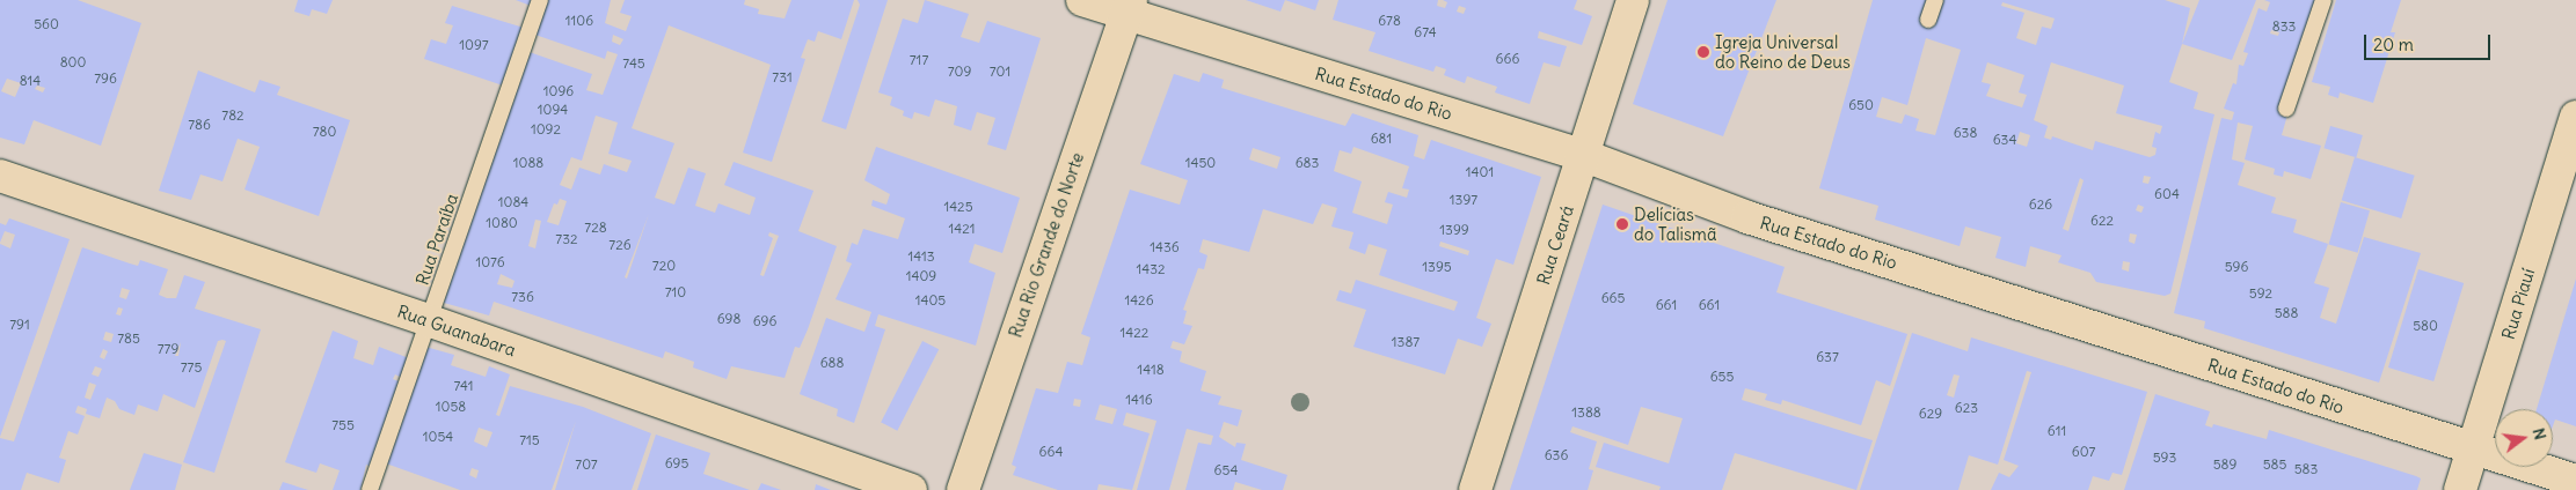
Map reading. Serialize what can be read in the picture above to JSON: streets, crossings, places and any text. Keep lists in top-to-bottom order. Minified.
{"streets":{"street":["Rua Estado do Rio","Rua Rio Grande do Norte","Rua Ceará","Rua Piauí","Rua Guanabara"],"lane":["Rua Paraíba"]},"crossings":[["Rua Estado do Rio","Rua Rio Grande do Norte"],["Rua Estado do Rio","Rua Ceará"],["Rua Estado do Rio","Rua Piauí"],["Rua Paraíba","Rua Guanabara"]],"places":["Igreja Universal do Reino de Deus","Delícias do Talismã"],"house_numbers":["1106","678","560","833","674","1097","666","717","800","745","709","701","731","796","814","1096","650","1094","782","786","1092","780","638","681","634","1088","1450","683","1401","604","1397","1084","626","1425","622","1080","728","1421","1399","732","726","1436","1413","1076","720","1395","596","1432","1409","710","592","736","665","1405","1426","661","661","588","698","696","791","580","1422","785","1387","779","637","688","775","1418","655","741","1416","1058","623","1388","629","755","611","1054","715","664","607","636","593","695","707","589","585","583","654"],"scale_bar":"20 m","north":"right"}
